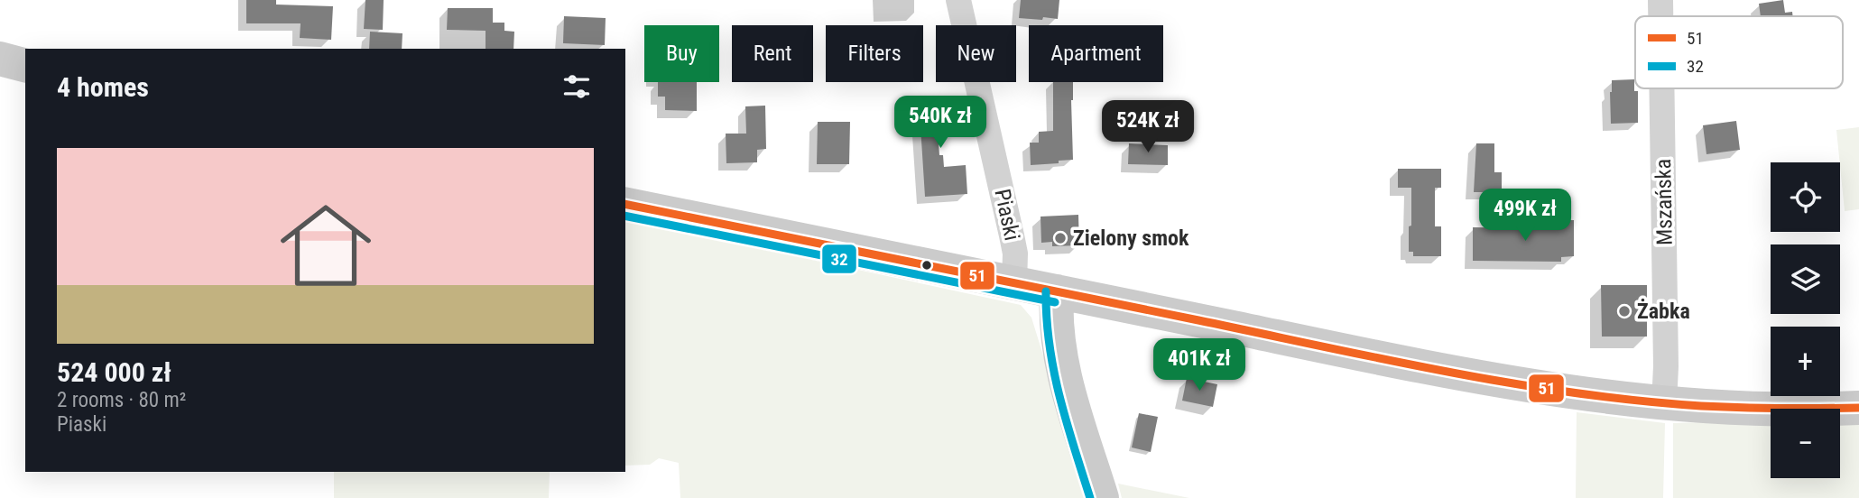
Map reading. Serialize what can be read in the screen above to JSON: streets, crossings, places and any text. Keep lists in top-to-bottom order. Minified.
{"streets":{"street":["Mszańska","Piaski"]},"places":["Zielony smok","Żabka"],"lines":["transit line 51","transit line 32"],"legend":["51","32"],"page":{"chip":["Buy","Rent","Filters","New","Apartment"],"heading":"4 homes","price":["540K zł","524K zł","499K zł","401K zł"],"list":[{"name":"524 000 zł","note":"2 rooms · 80 m² · Piaski"}],"map_buttons":["+","−"]}}
